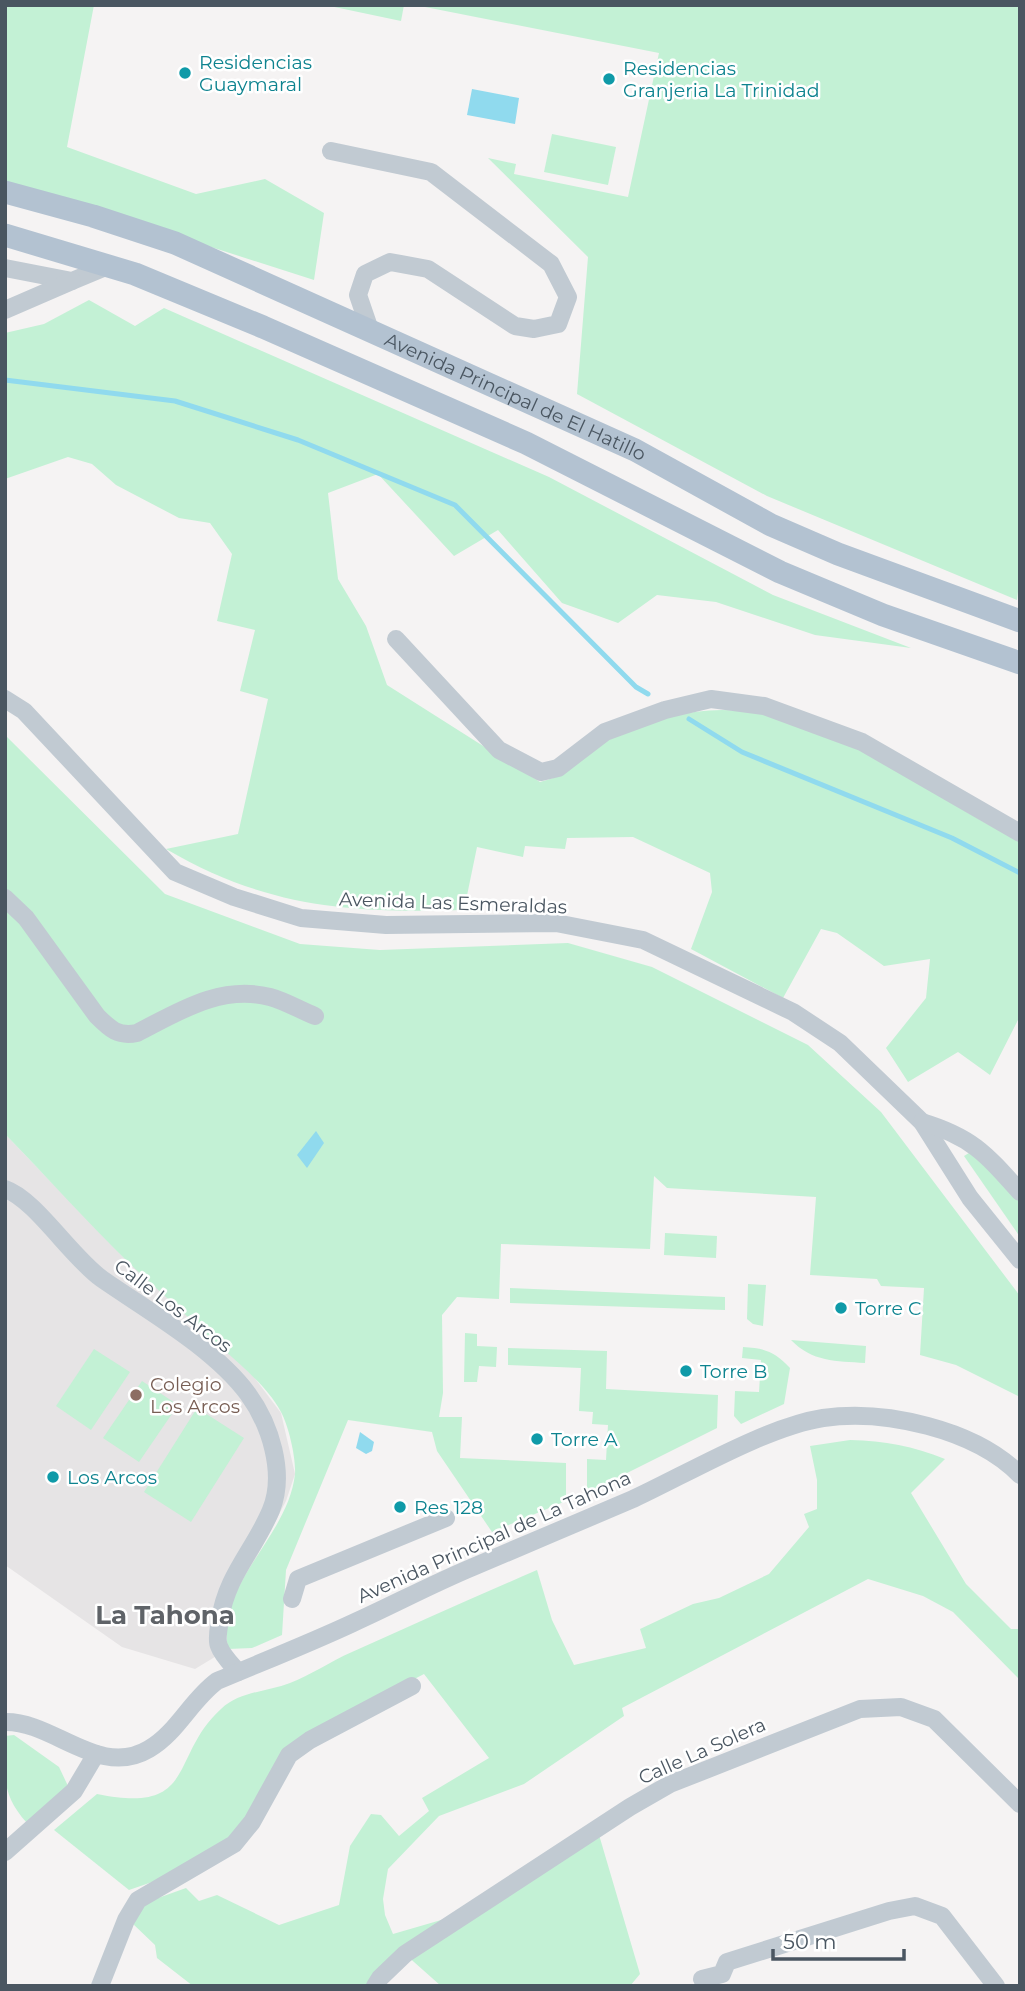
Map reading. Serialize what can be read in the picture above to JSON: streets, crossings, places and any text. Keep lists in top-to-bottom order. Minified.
{"streets":{"main road":["Avenida Principal de El Hatillo"],"street":["Avenida Las Esmeraldas","Calle Los Arcos","Avenida Principal de La Tahona","Calle La Solera"]},"crossings":[["Calle Los Arcos","Avenida Principal de La Tahona"]],"districts":["La Tahona"],"places":["Residencias Guaymaral","Residencias Granjeria La Trinidad","Torre C","Torre B","Colegio Los Arcos","Torre A","Los Arcos","Res 128"],"scale_bar":"50 m"}
